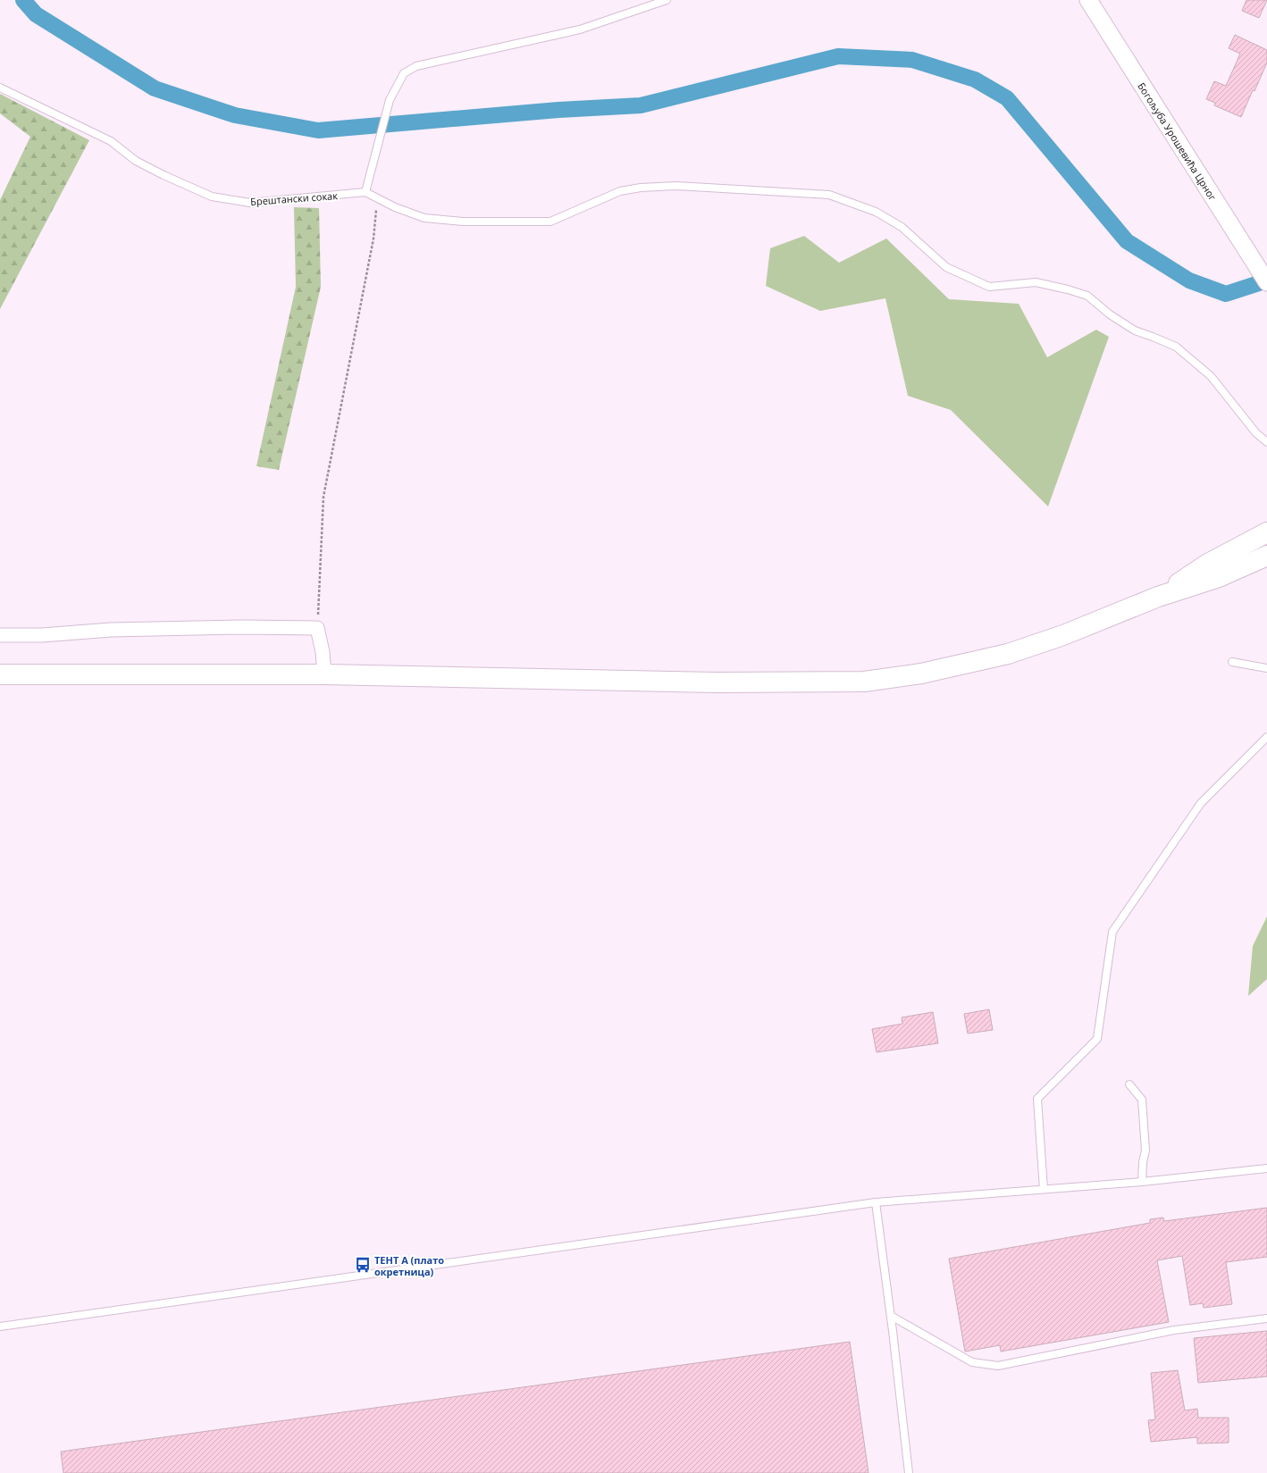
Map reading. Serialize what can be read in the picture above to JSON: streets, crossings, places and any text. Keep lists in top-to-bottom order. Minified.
{"streets":{"street":["Богољуба Урошевића Црног"],"lane":["Брештански сокак"]},"places":{"bus stop":["ТЕНТ А (плато окретница)"]}}
